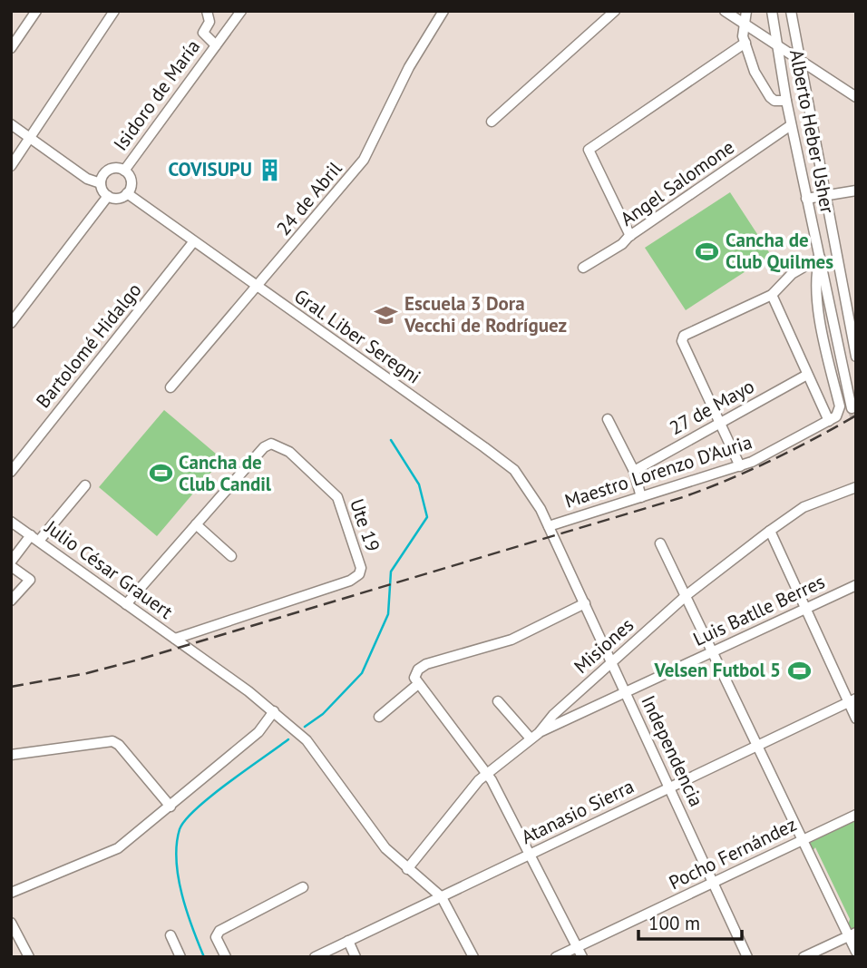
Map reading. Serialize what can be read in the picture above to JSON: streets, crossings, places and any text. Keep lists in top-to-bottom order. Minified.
{"streets":{"street":["Isidoro de María","Alberto Heber Usher","Angel Salomone","24 de Abril","Gral. Liber Seregni","Bartolomé Hidalgo","27 de Mayo","Maestro Lorenzo D'Auria","Ute 19","Julio César Grauert","Luis Batlle Berres","Misiones","Independencia","Atanasio Sierra","Pocho Fernández"]},"crossings":[["Isidoro de María","Gral. Liber Seregni"],["Alberto Heber Usher","Angel Salomone"],["24 de Abril","Gral. Liber Seregni"],["Gral. Liber Seregni","Bartolomé Hidalgo"],["Gral. Liber Seregni","Maestro Lorenzo D'Auria"],["Gral. Liber Seregni","Independencia"],["Maestro Lorenzo D'Auria","Independencia"],["Ute 19","Julio César Grauert"],["Julio César Grauert","Misiones"],["Julio César Grauert","Atanasio Sierra"],["Luis Batlle Berres","Misiones"],["Luis Batlle Berres","Independencia"],["Misiones","Independencia"],["Independencia","Atanasio Sierra"],["Independencia","Pocho Fernández"]],"places":{"building":["COVISUPU"],"sports":["Cancha de Club Quilmes","Cancha de Club Candil","Velsen Futbol 5"],"school or university":["Escuela 3 Dora Vecchi de Rodríguez"]},"scale_bar":"100 m"}
